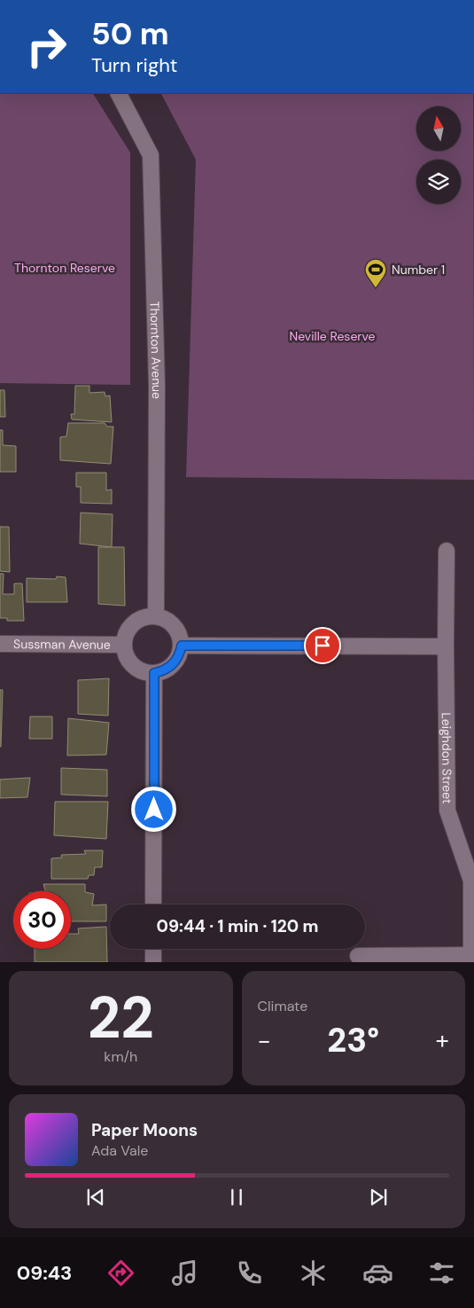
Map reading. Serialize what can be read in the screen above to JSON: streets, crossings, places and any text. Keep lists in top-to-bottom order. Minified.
{"streets":{"street":["Thornton Avenue","Sussman Avenue","Leighdon Street"]},"crossings":[["Thornton Avenue","Sussman Avenue"]],"parks":["Thornton Reserve","Neville Reserve"],"places":{"sports":["Number 1"]},"north":"top","page":{"turn":["50 m","Turn right"],"limit":"30","trip":"09:44 · 1 min · 120 m","tile":[["22","km/h"],"Climate"],"heat":["−","23°","+"],"song":["Paper Moons","Ada Vale"],"tabs":"09:43"}}
